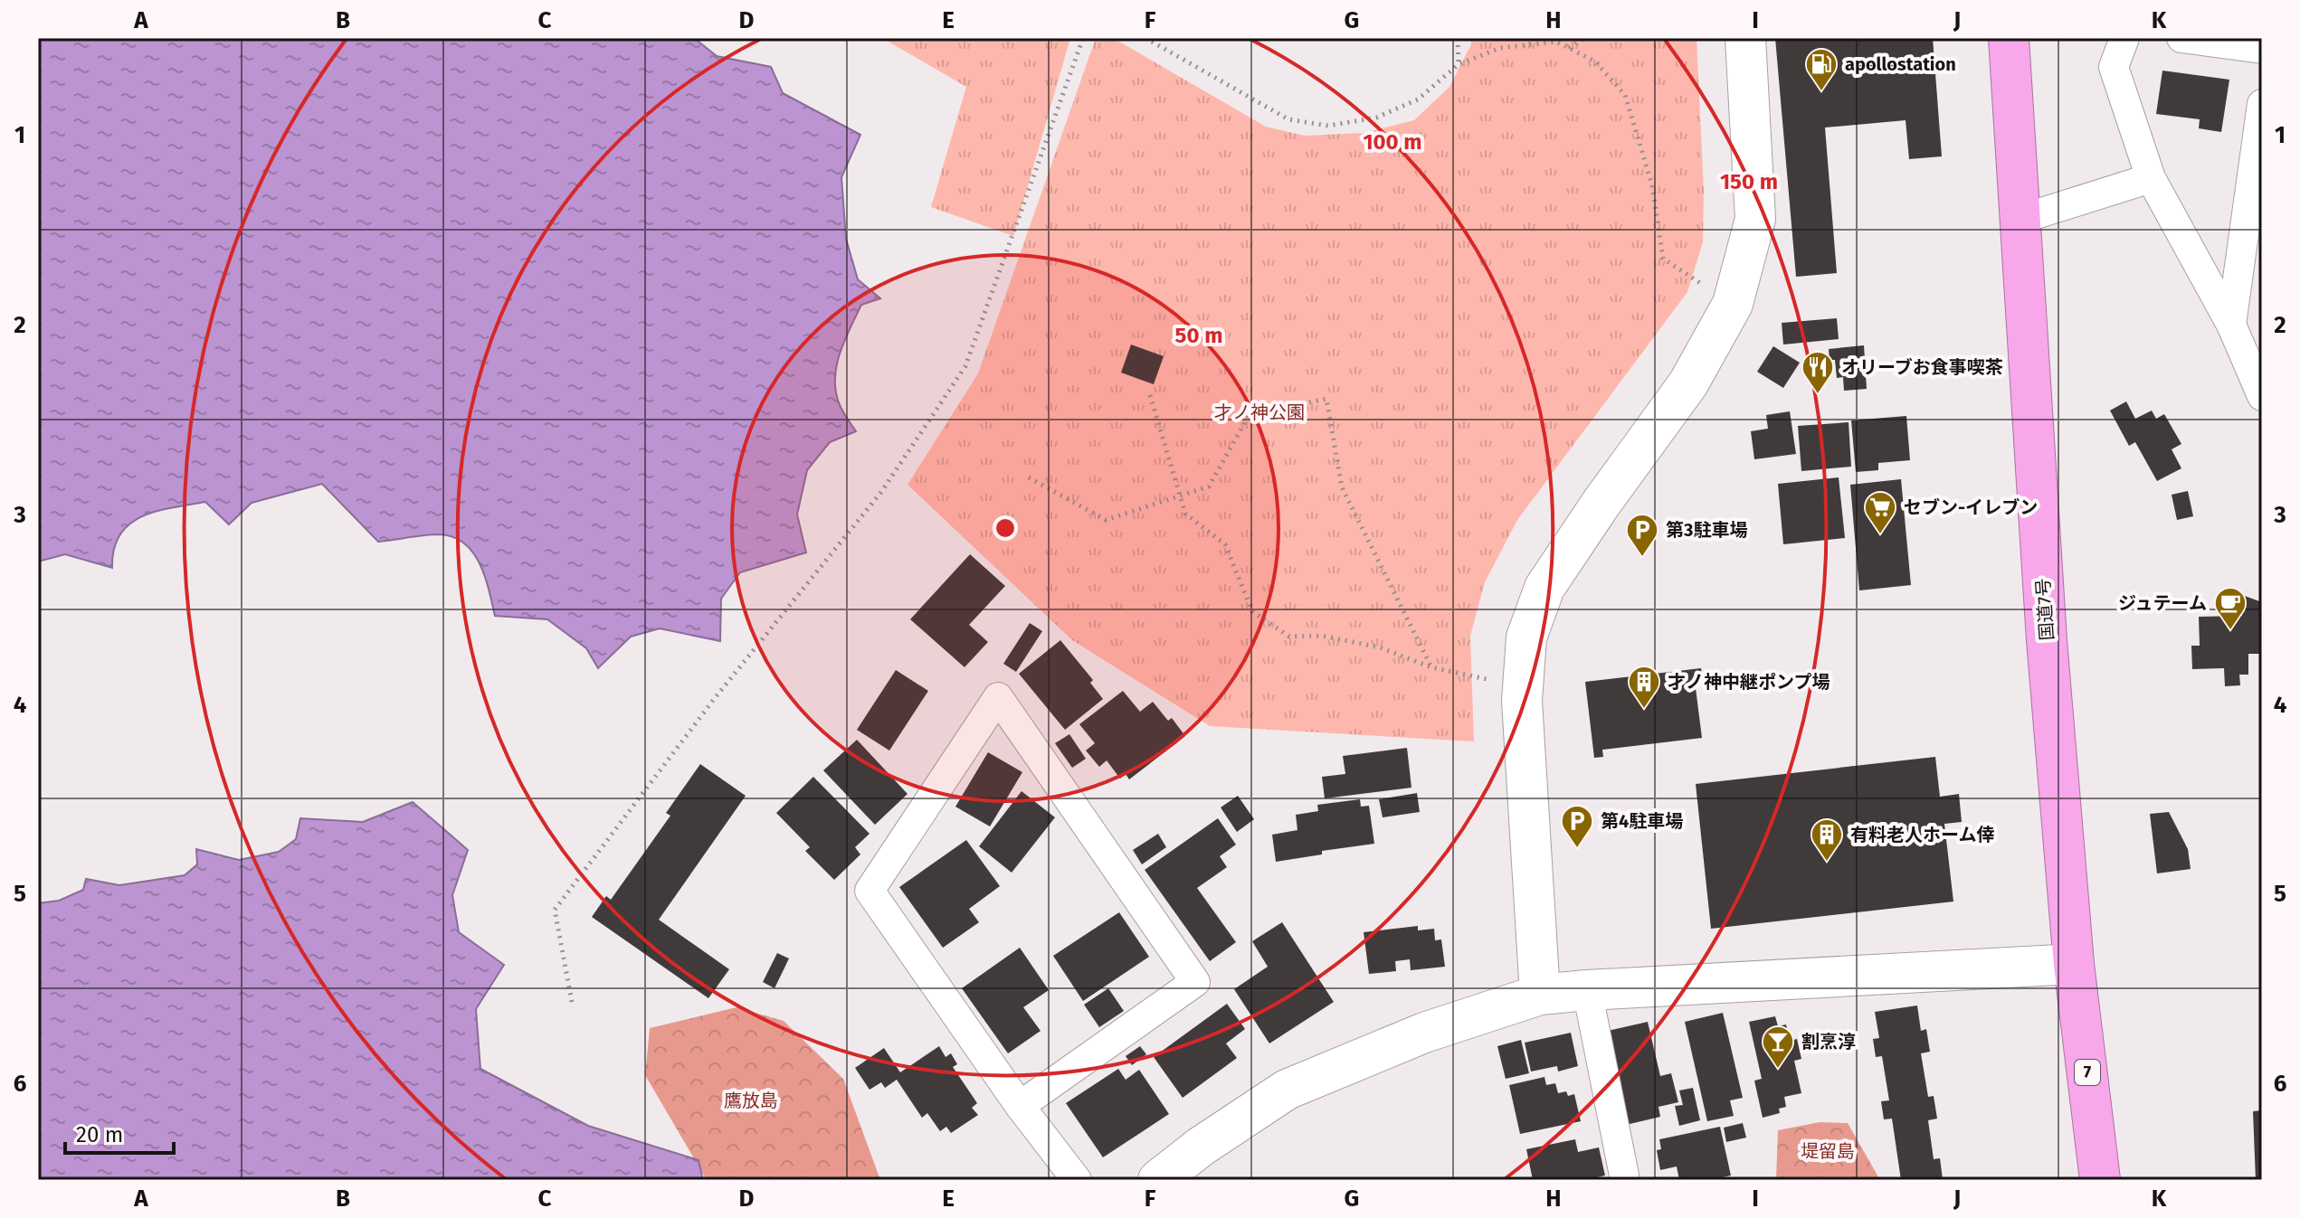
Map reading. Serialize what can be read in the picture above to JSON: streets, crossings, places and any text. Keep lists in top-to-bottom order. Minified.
{"streets":{"highway":["国道7号","7"]},"parks":["才ノ神公園","鷹放島","堤留島"],"places":{"fuel station":["apollostation"],"restaurant":["オリーブお食事喫茶"],"supermarket":["セブン-イレブン"],"parking":["第3駐車場","第4駐車場"],"cafe":["ジュテーム"],"building":["才ノ神中継ポンプ場","有料老人ホーム倖"],"bar":["割烹淳"]},"scale_bar":"20 m","grid":{"columns":["A","B","C","D","E","F","G","H","I","J","K"],"rows":["1","2","3","4","5","6"]},"rings":["100 m","150 m","50 m"]}
